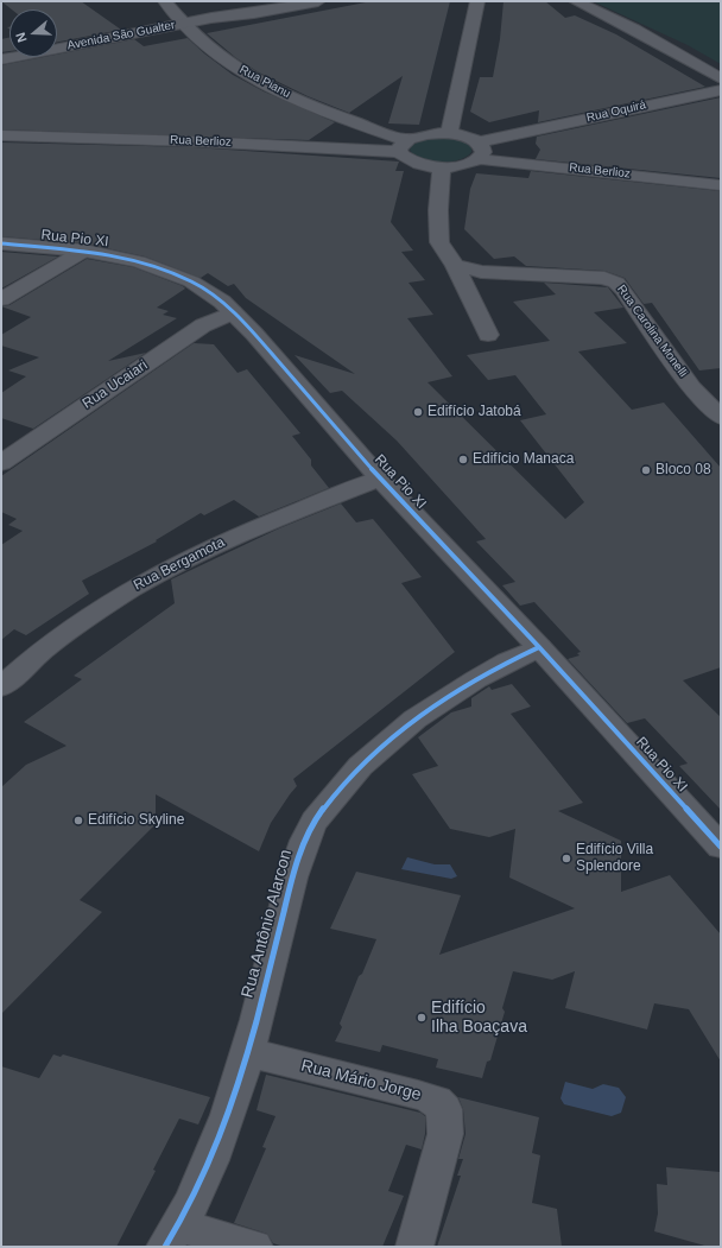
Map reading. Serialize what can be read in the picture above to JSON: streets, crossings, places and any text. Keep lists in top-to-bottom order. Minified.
{"streets":{"street":["Avenida São Gualter","Rua Pianu","Rua Oquirá","Rua Berlioz","Rua Pio XI","Rua Carolina Monelli","Rua Ucaiari","Rua Bergamota","Rua Antônio Alarcon","Rua Mário Jorge"]},"crossings":[["Avenida São Gualter","Rua Pianu"],["Rua Pianu","Rua Oquirá"],["Rua Pianu","Rua Berlioz"],["Rua Oquirá","Rua Berlioz"],["Rua Pio XI","Rua Ucaiari"],["Rua Pio XI","Rua Bergamota"],["Rua Pio XI","Rua Antônio Alarcon"],["Rua Antônio Alarcon","Rua Mário Jorge"]],"places":["Edifício Jatobá","Edifício Manaca","Bloco 08","Edifício Skyline","Edifício Villa Splendore","Edifício Ilha Boaçava"],"north":"left"}
